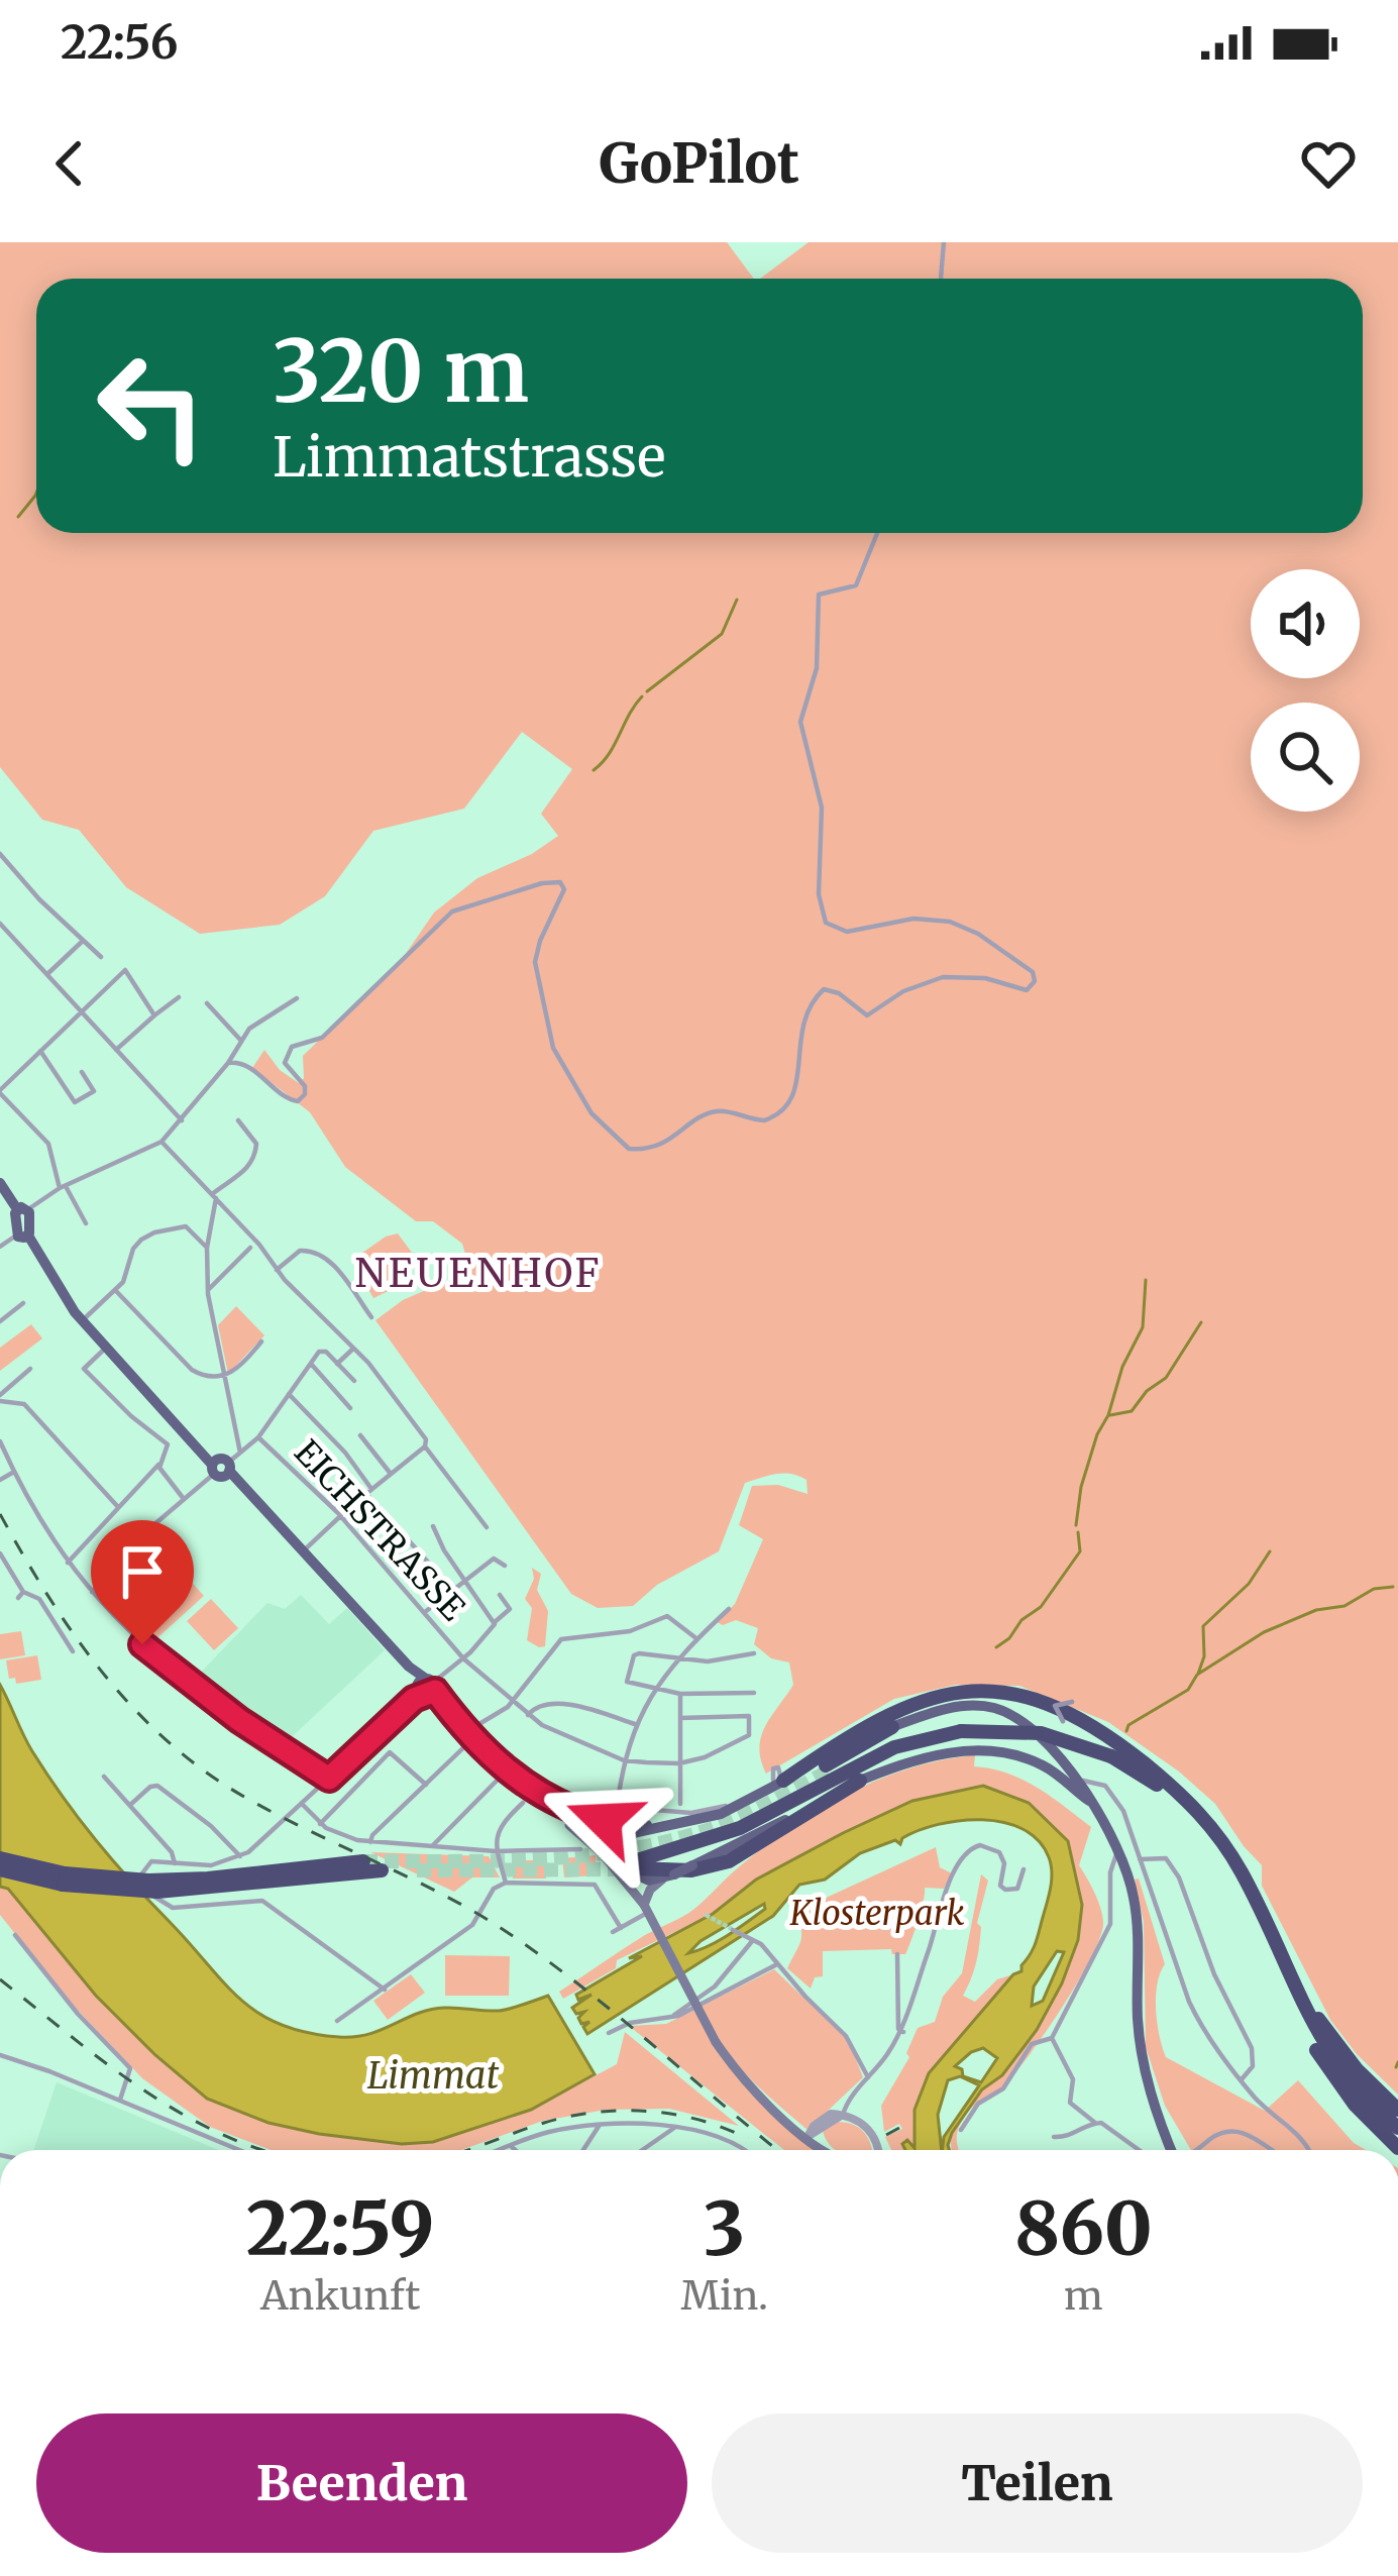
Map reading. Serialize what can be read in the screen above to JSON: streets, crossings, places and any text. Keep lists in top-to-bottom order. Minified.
{"streets":{"street":["EICHSTRASSE"]},"districts":["NEUENHOF"],"water":["Limmat"],"parks":["Klosterpark"],"page":{"status":"22:56","header":"GoPilot","turn":["320 m","Limmatstrasse"],"eta":["22:59","Ankunft","3","Min.","860","m"],"buttons":["Beenden","Teilen"]}}
